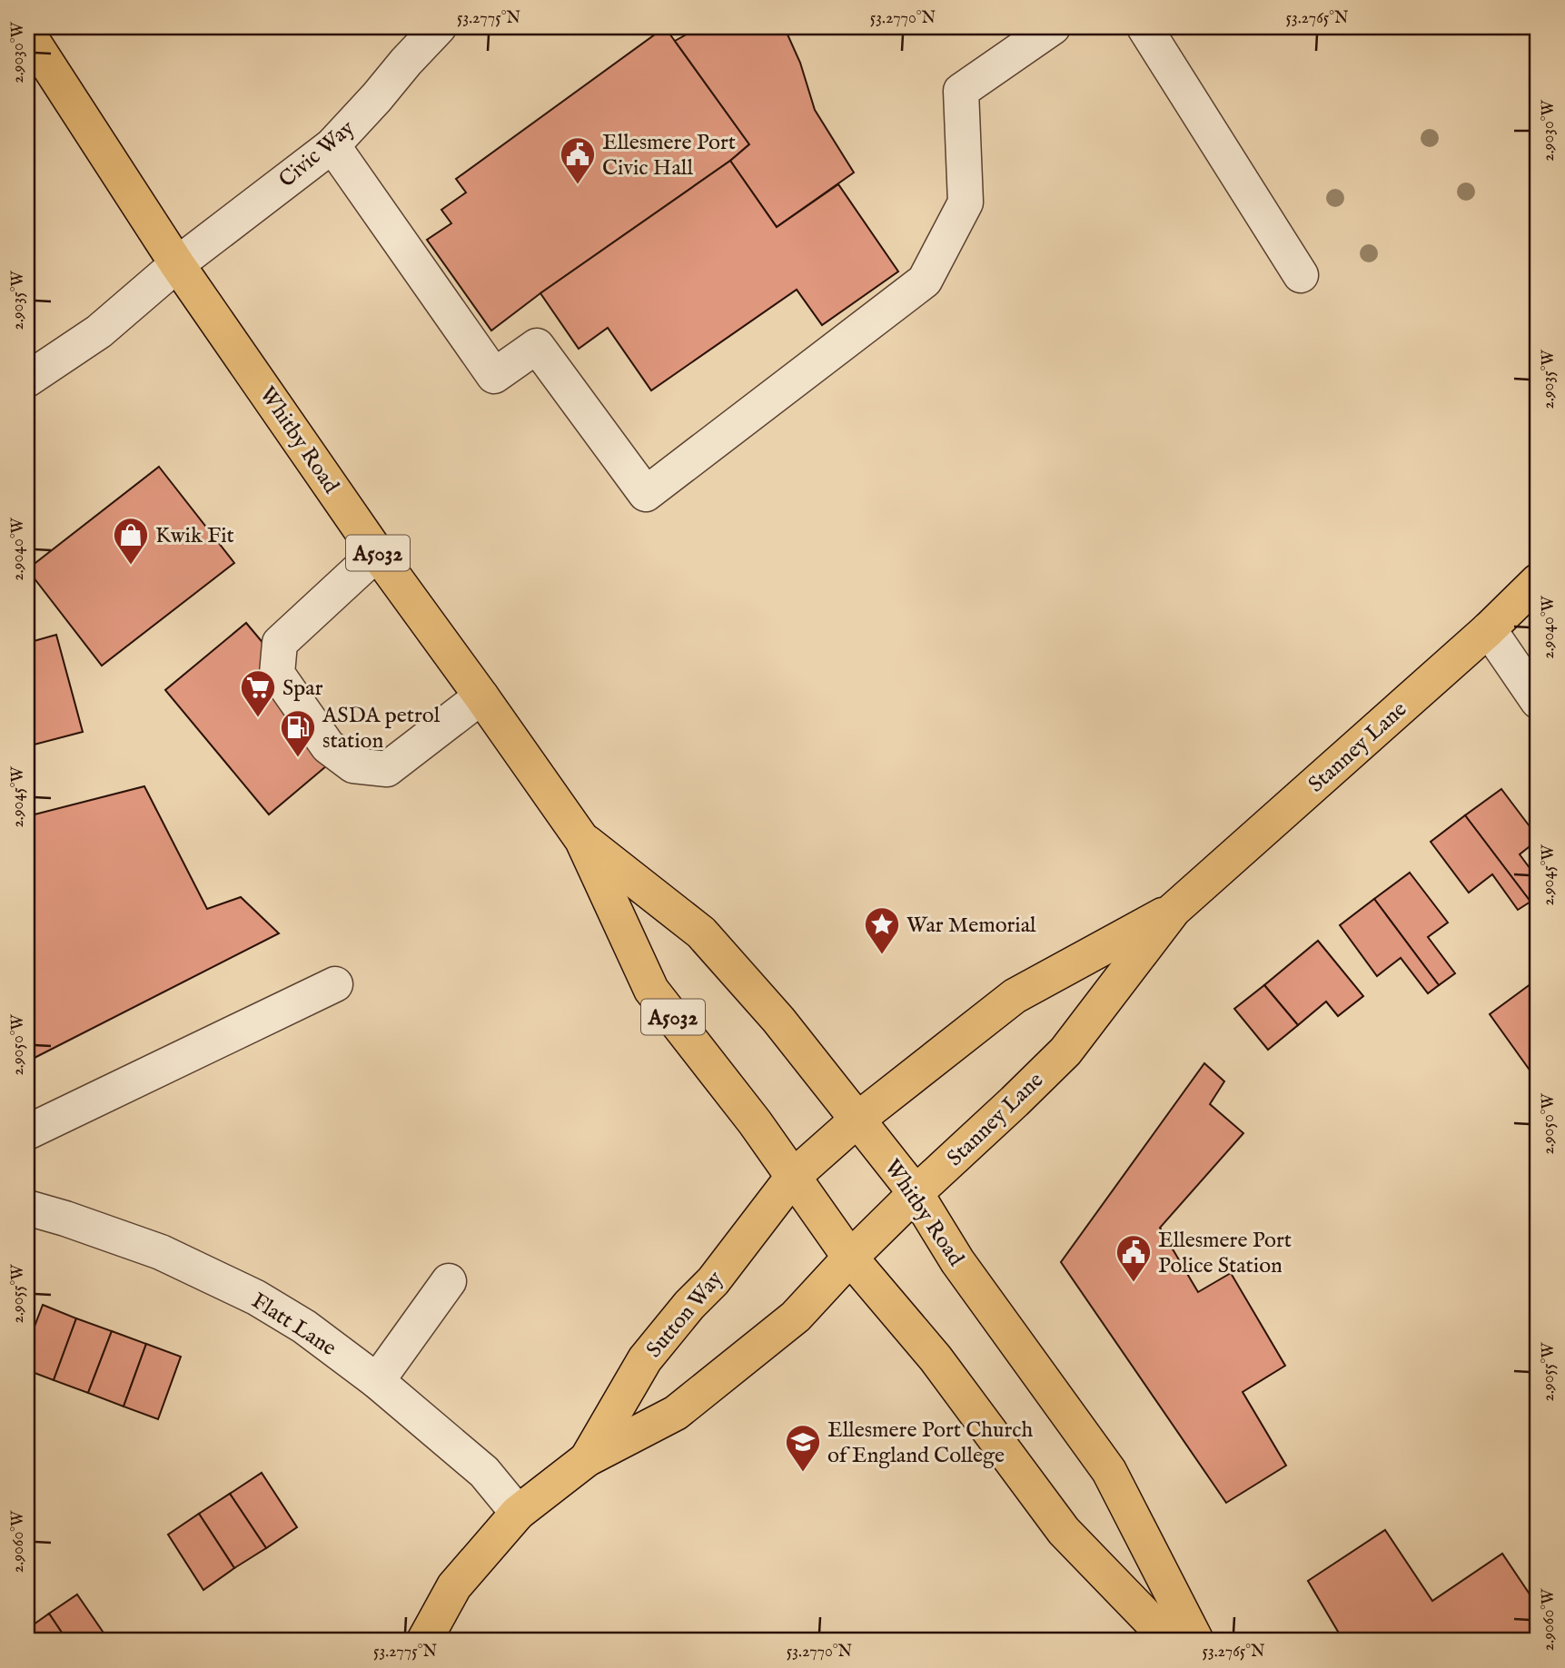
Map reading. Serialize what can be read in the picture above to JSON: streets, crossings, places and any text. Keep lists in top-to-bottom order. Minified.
{"streets":{"main road":["Whitby Road","A5032","Stanney Lane","Sutton Way"],"street":["Civic Way","Flatt Lane"]},"crossings":[["Civic Way","Whitby Road"],["Whitby Road","Stanney Lane"],["Whitby Road","Sutton Way"],["Stanney Lane","Sutton Way"],["Sutton Way","Flatt Lane"]],"places":{"public building":["Ellesmere Port Civic Hall","Ellesmere Port Police Station"],"shop":["Kwik Fit"],"supermarket":["Spar"],"fuel station":["ASDA petrol station"],"place":["War Memorial"],"school or university":["Ellesmere Port Church of England College"]},"coordinates":["53.2775°N","53.2770°N","53.2765°N","2.9030°W","2.9035°W","2.9040°W","2.9045°W","2.9050°W","2.9055°W","2.9060°W"]}
